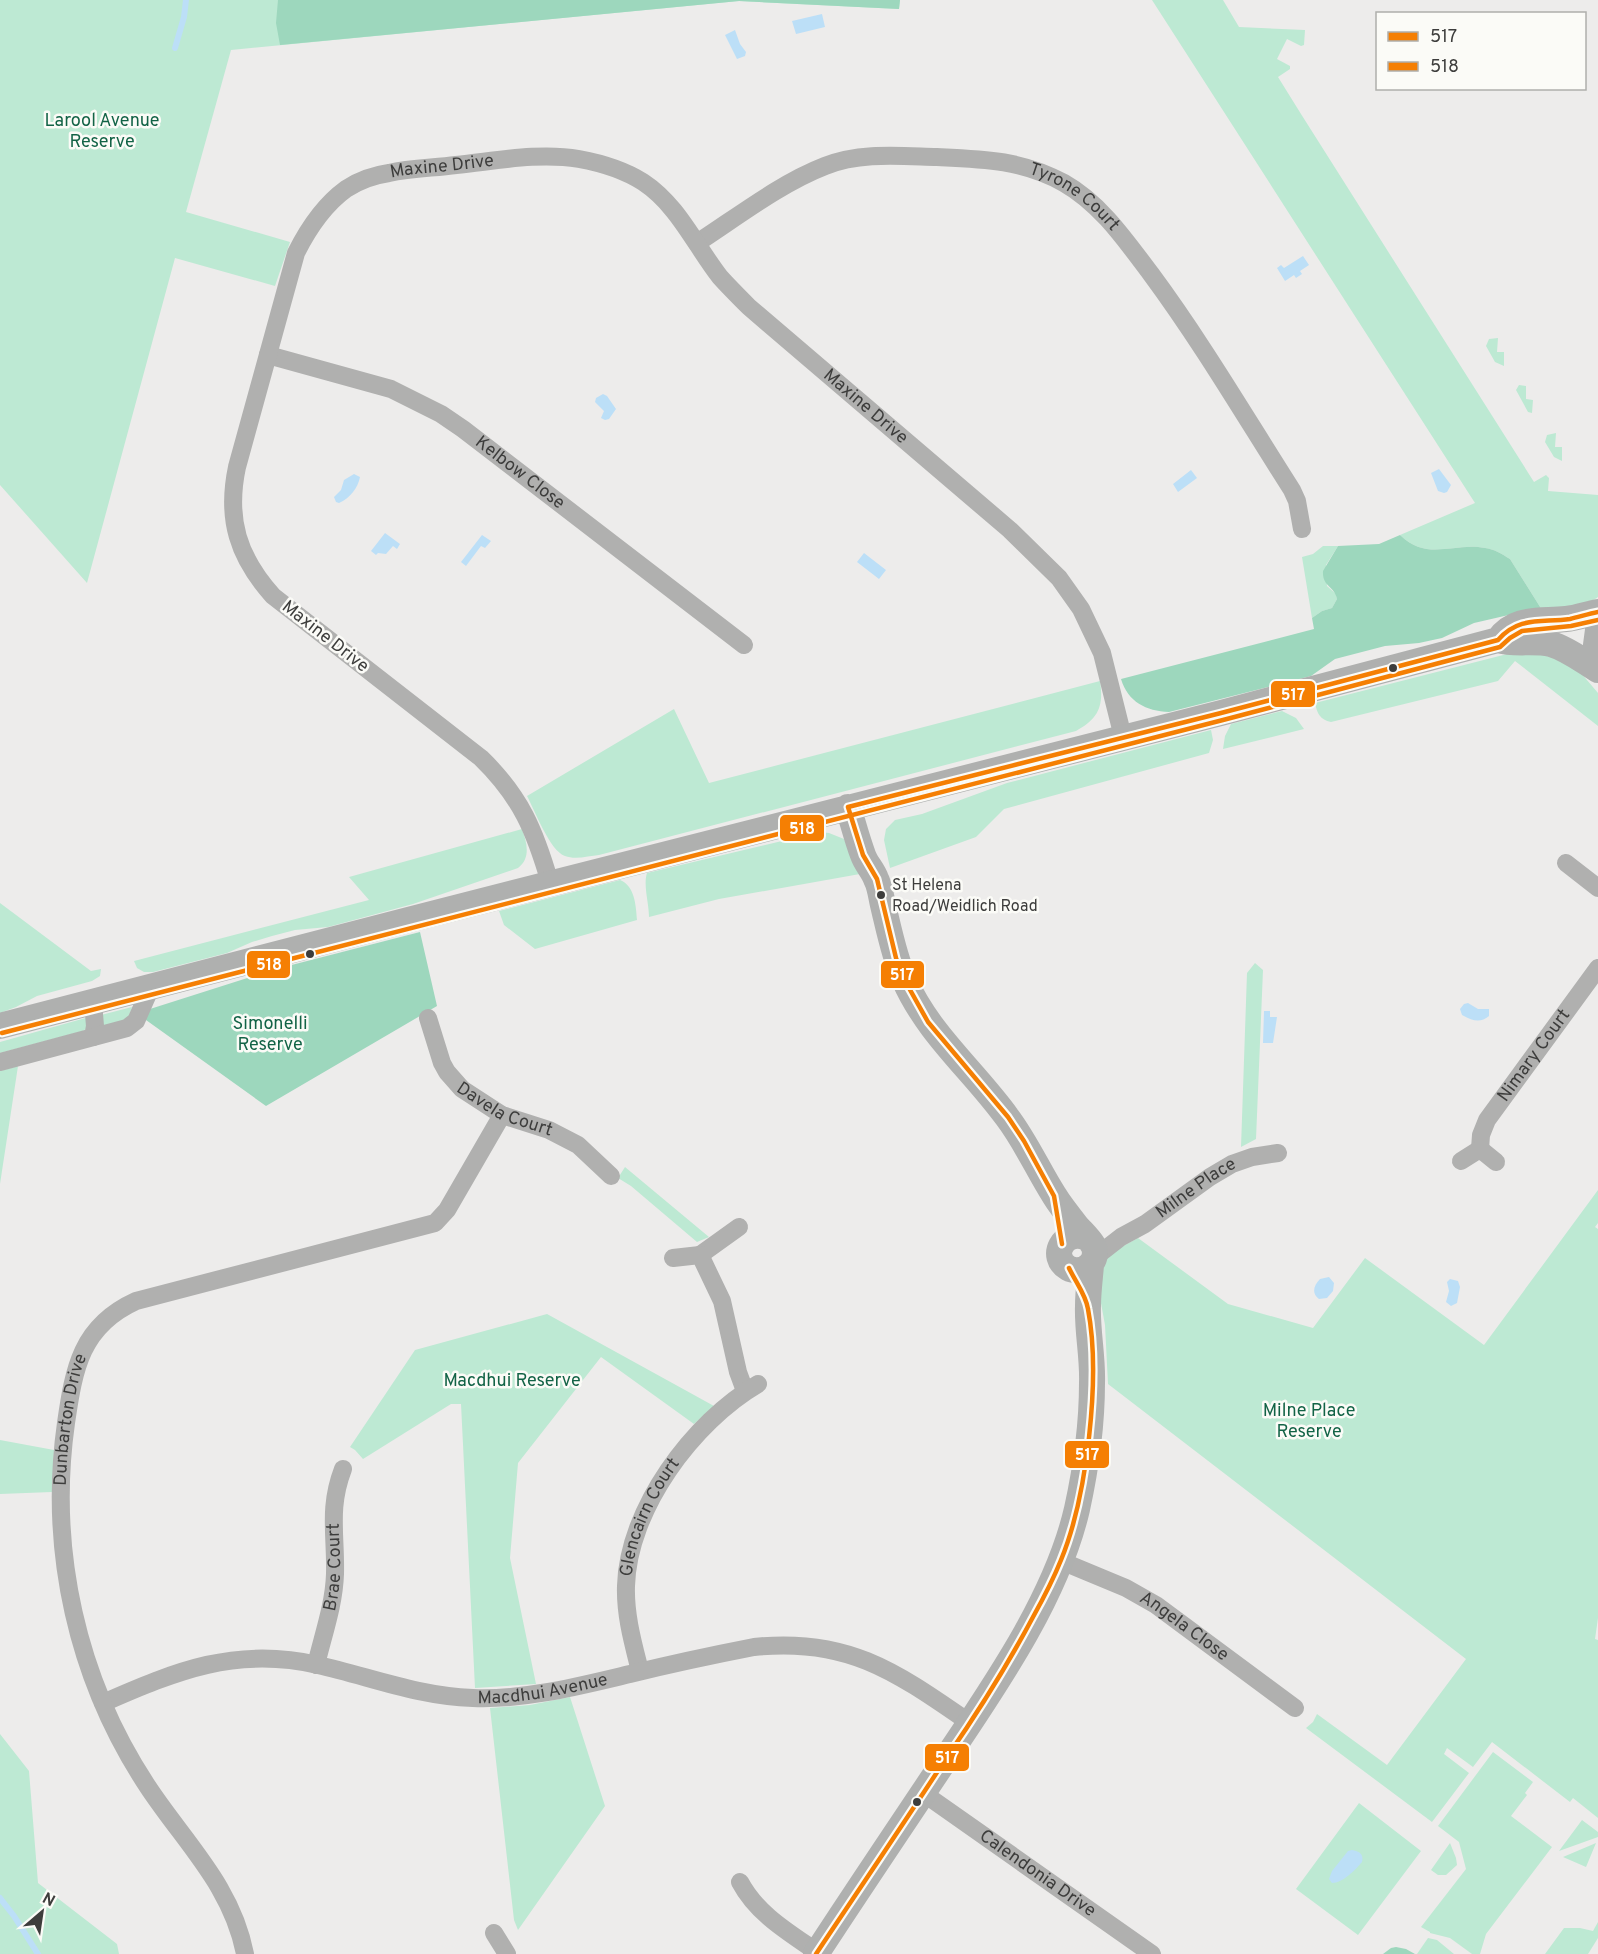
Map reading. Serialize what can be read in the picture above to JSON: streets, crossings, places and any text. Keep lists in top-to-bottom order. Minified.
{"streets":{"street":["Maxine Drive","Tyrone Court","Kelbow Close","Nimary Court","Davela Court","Milne Place","Dunbarton Drive","Glencairn Court","Brae Court","Angela Close","Macdhui Avenue","Calendonia Drive"]},"crossings":[["Maxine Drive","Tyrone Court"],["Maxine Drive","Kelbow Close"],["Davela Court","Dunbarton Drive"],["Dunbarton Drive","Macdhui Avenue"],["Glencairn Court","Macdhui Avenue"],["Brae Court","Macdhui Avenue"]],"parks":["Larool Avenue Reserve","Simonelli Reserve","Macdhui Reserve","Milne Place Reserve"],"places":["St Helena Road/Weidlich Road"],"lines":["transit line 517","transit line 518"],"legend":["517","518"],"north":"top right"}
